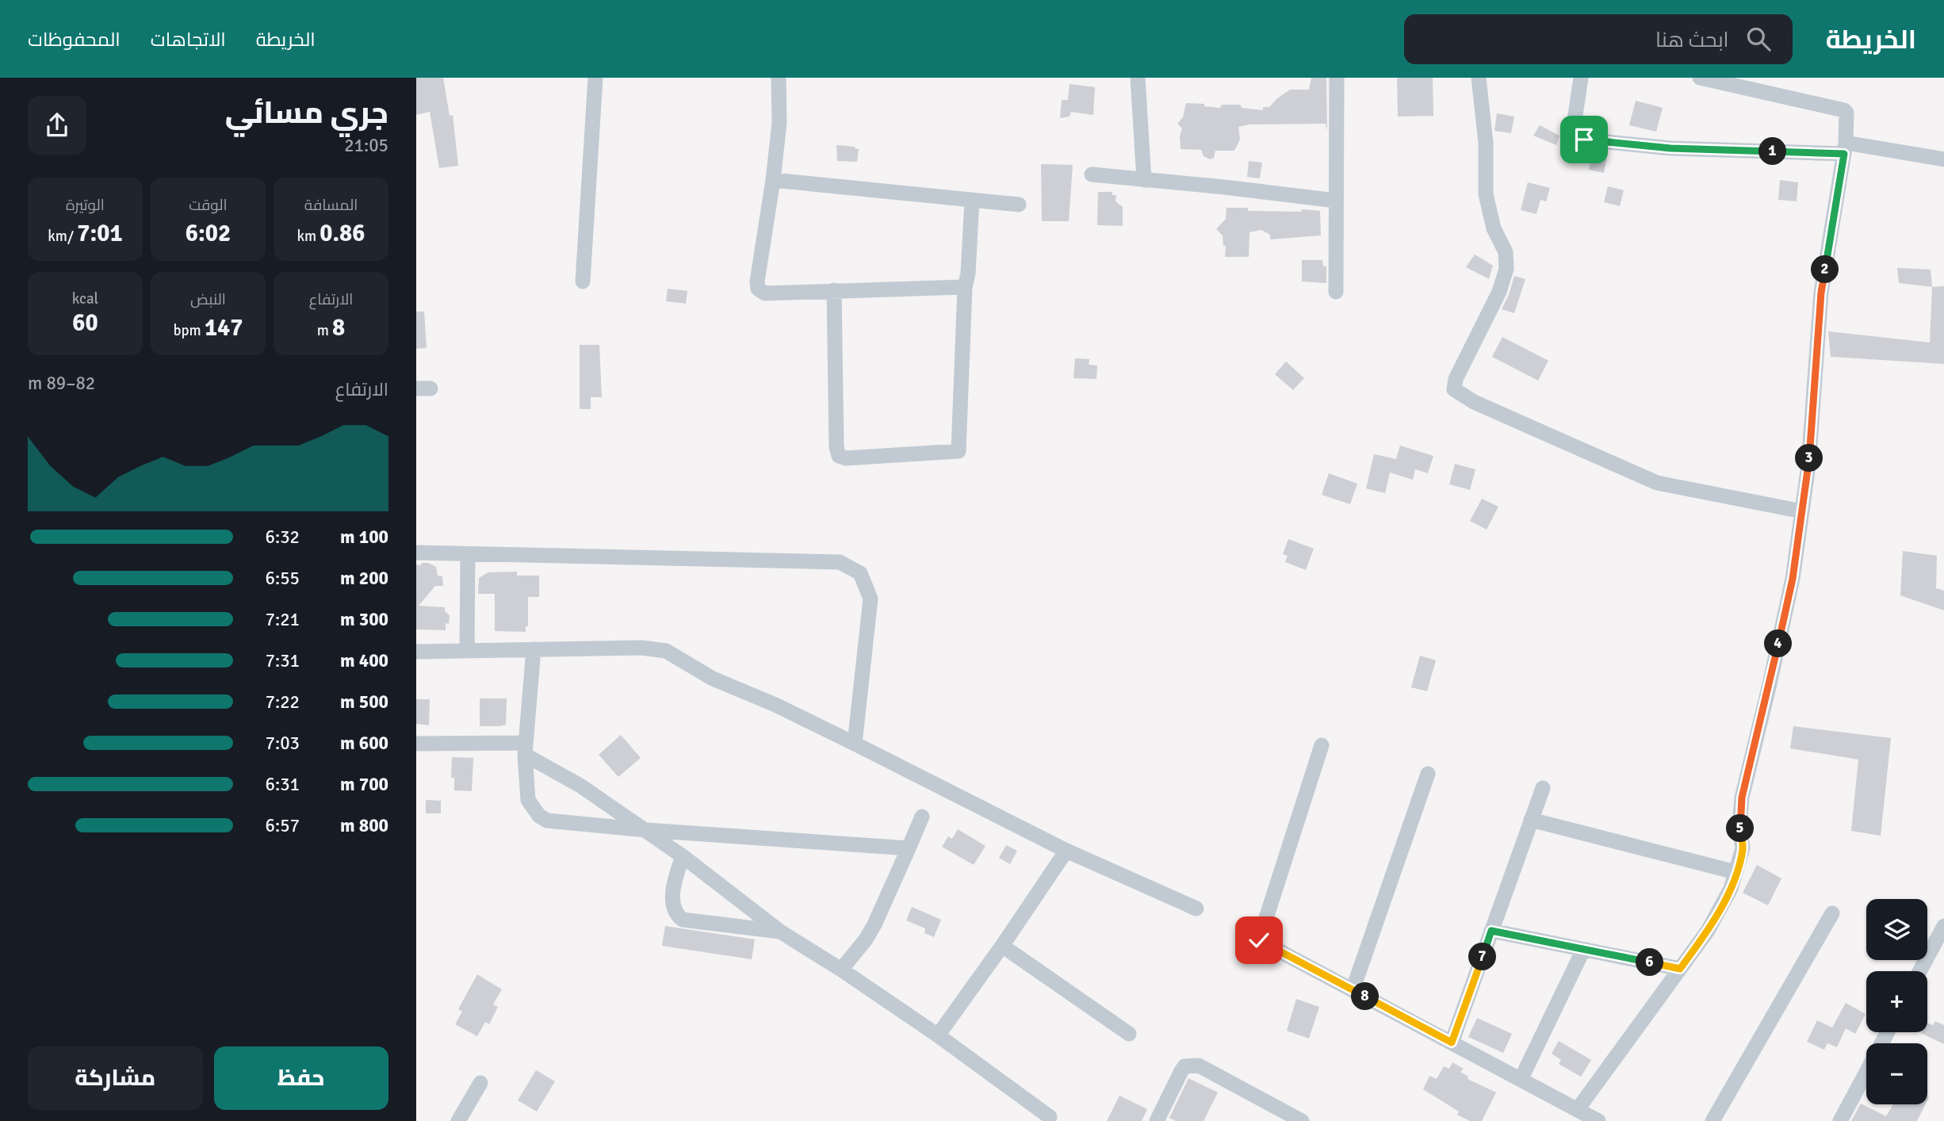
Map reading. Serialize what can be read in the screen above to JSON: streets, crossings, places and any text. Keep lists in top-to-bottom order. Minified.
{"page":{"header":"الخريطة","search":"ابحث هنا","nav":["الخريطة","الاتجاهات","المحفوظات"],"heading":["جري مسائي","21:05"],"pins":["1","2","3","4","5","7","6","8"],"stats":[["المسافة","0.86 km"],["الوقت","6:02"],["الوتيرة","7:01 /km"],["الارتفاع","8 m"],["النبض","147 bpm"],["kcal","60"]],"chart":["الارتفاع","82–89 m"],"list":[{"name":"100 m","note":"6:32"},{"name":"200 m","note":"6:55"},{"name":"300 m","note":"7:21"},{"name":"400 m","note":"7:31"},{"name":"500 m","note":"7:22"},{"name":"600 m","note":"7:03"},{"name":"700 m","note":"6:31"},{"name":"800 m","note":"6:57"}],"map_buttons":["+","−"],"buttons":["حفظ","مشاركة"]}}
